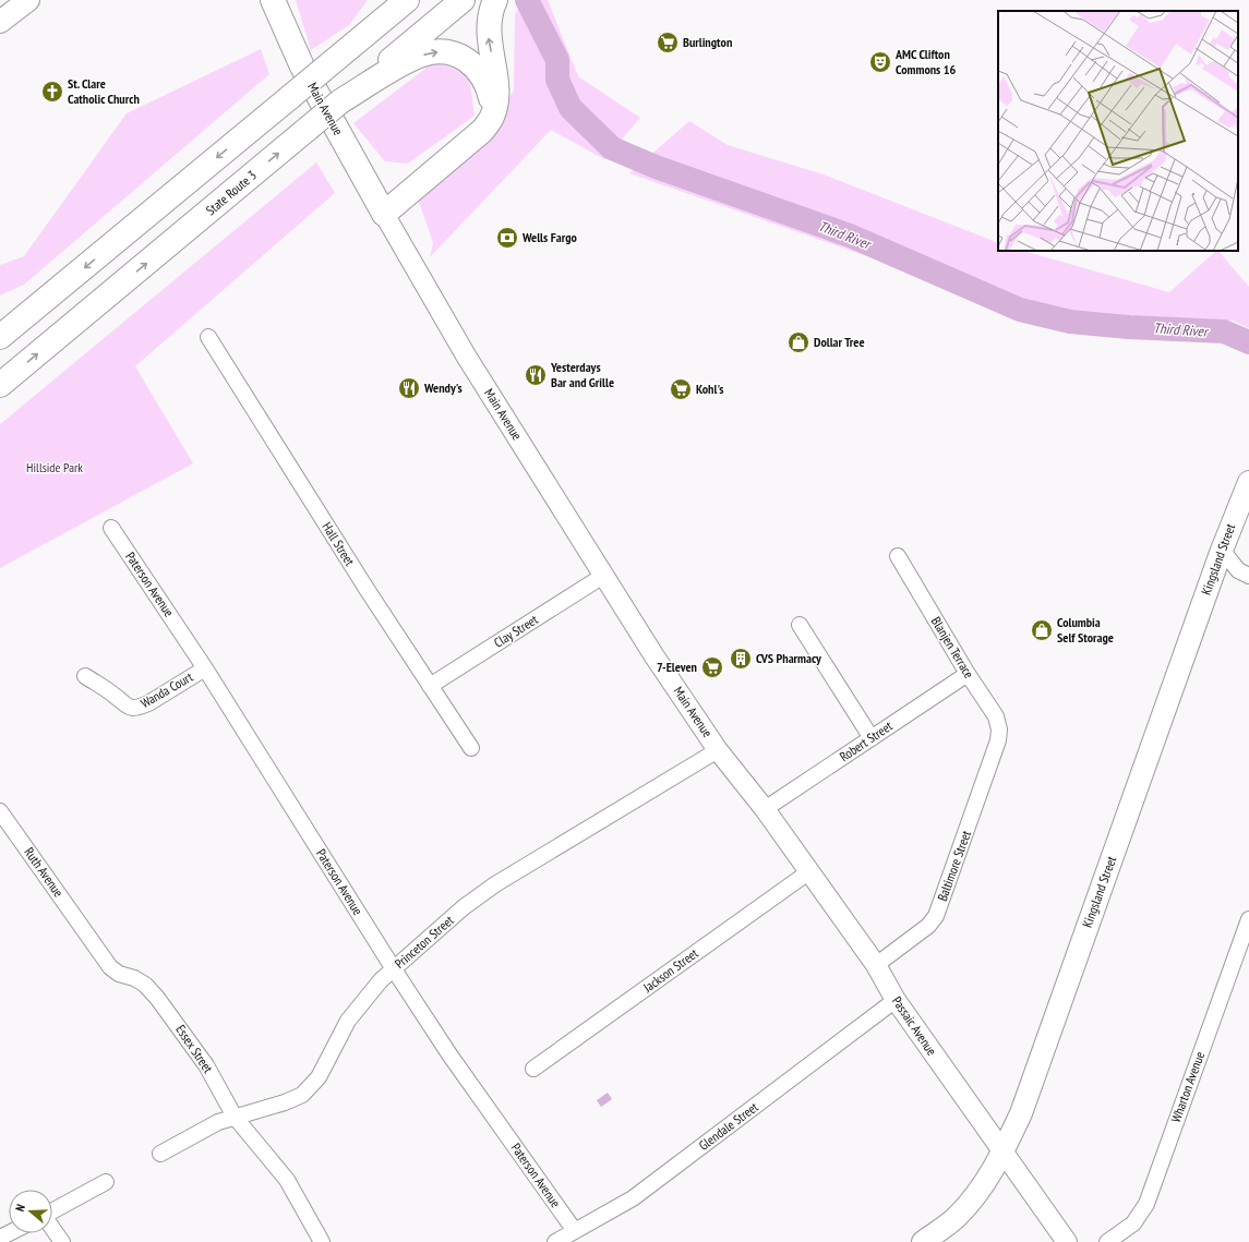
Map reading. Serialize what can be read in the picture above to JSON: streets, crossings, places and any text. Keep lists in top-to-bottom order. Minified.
{"streets":{"main road":["Main Avenue","State Route 3","Kingsland Street"],"street":["Hall Street","Paterson Avenue","Clay Street","Blanjen Terrace","Wanda Court","Robert Street","Baltimore Street","Ruth Avenue","Princeton Street","Jackson Street","Passaic Avenue","Essex Street","Wharton Avenue","Glendale Street"]},"crossings":[["Main Avenue","Clay Street"],["Main Avenue","Robert Street"],["Main Avenue","Princeton Street"],["Main Avenue","Passaic Avenue"],["Hall Street","Clay Street"],["Kingsland Street","Passaic Avenue"],["Paterson Avenue","Wanda Court"],["Paterson Avenue","Princeton Street"],["Paterson Avenue","Glendale Street"],["Blanjen Terrace","Robert Street"],["Blanjen Terrace","Baltimore Street"],["Robert Street","Passaic Avenue"],["Baltimore Street","Passaic Avenue"],["Ruth Avenue","Essex Street"],["Princeton Street","Essex Street"],["Jackson Street","Passaic Avenue"],["Passaic Avenue","Glendale Street"]],"water":["Third River"],"parks":["Hillside Park"],"places":{"supermarket":["Burlington","Kohl's","7-Eleven"],"theatre":["AMC Clifton Commons 16"],"church":["St. Clare Catholic Church"],"bank":["Wells Fargo"],"shop":["Dollar Tree","Columbia Self Storage"],"restaurant":["Yesterdays Bar and Grille","Wendy's"],"building":["CVS Pharmacy"]},"north":"left"}
